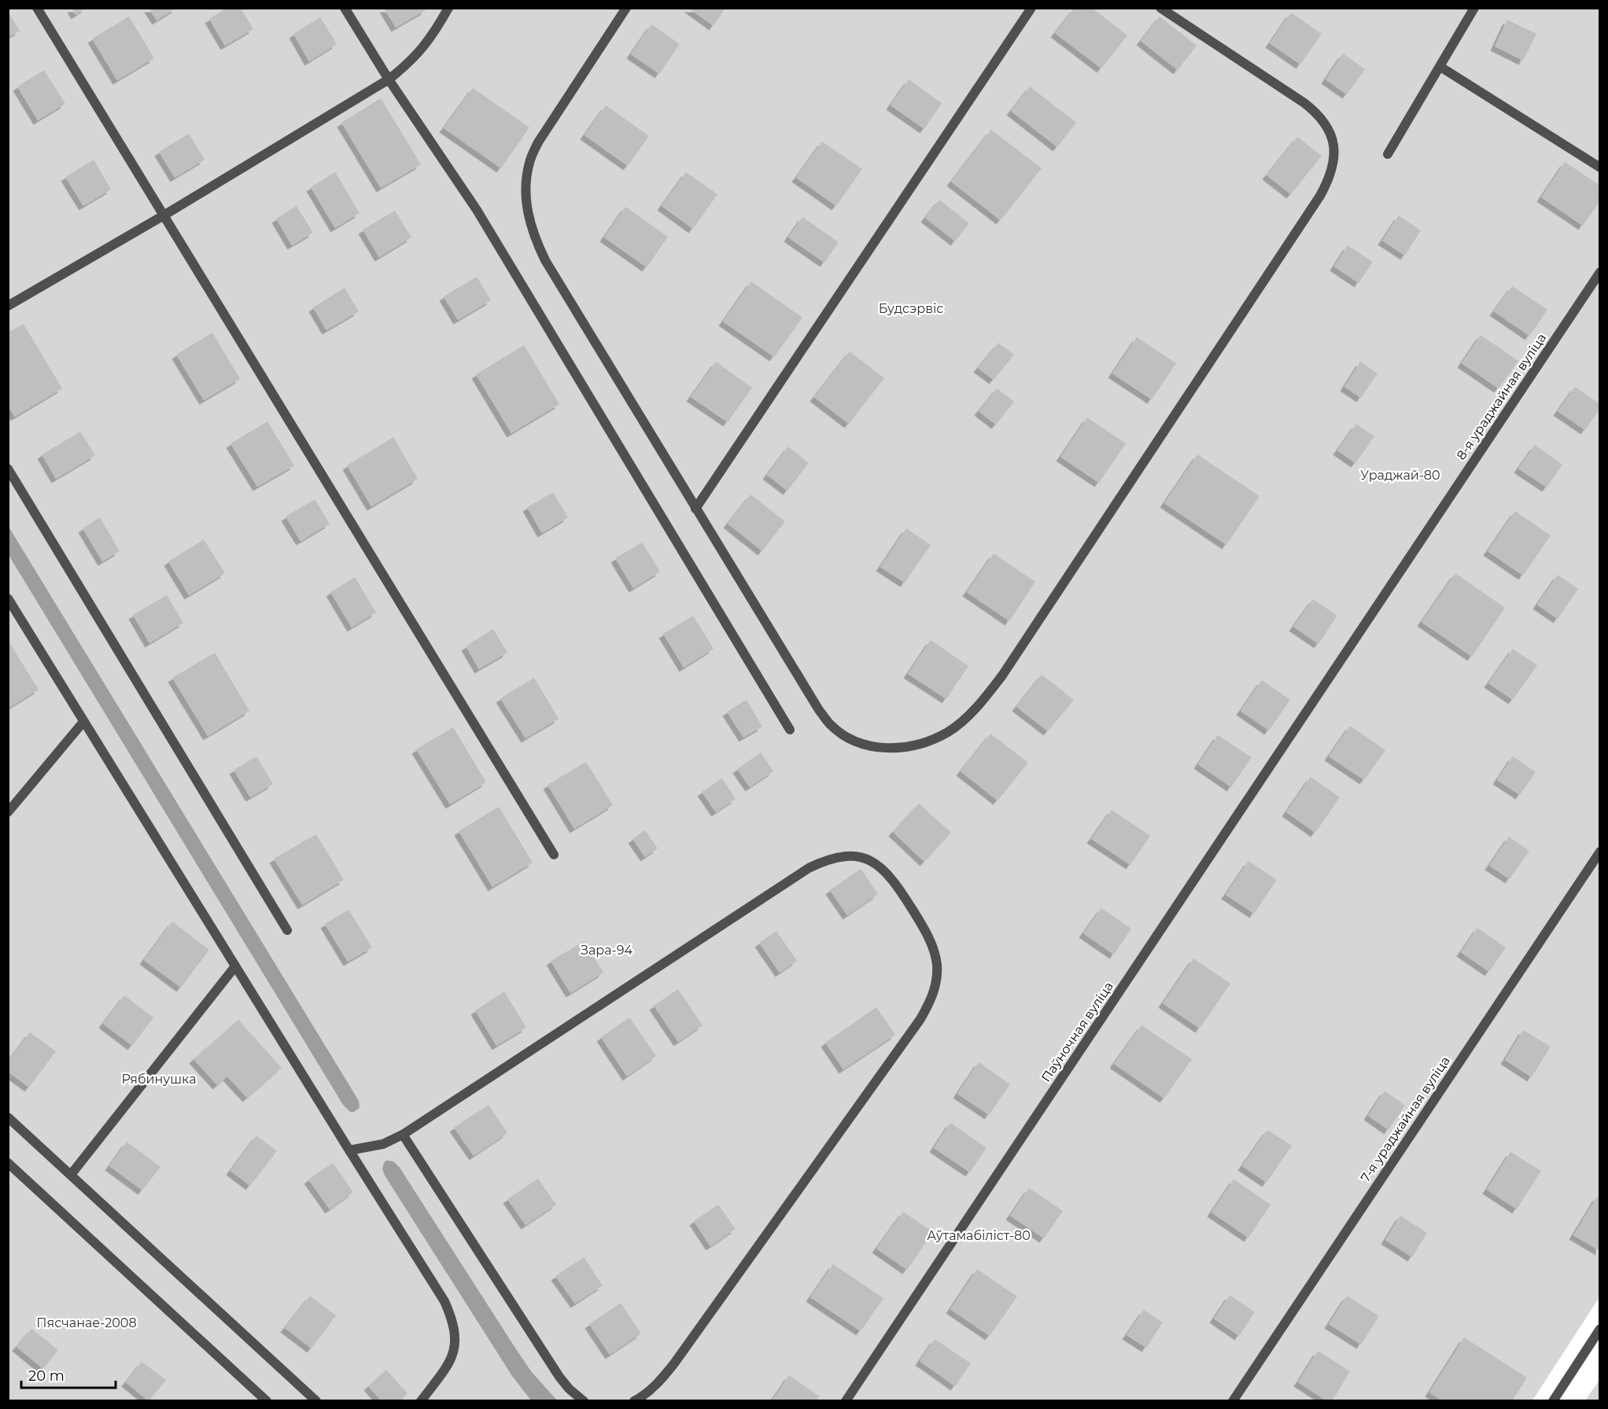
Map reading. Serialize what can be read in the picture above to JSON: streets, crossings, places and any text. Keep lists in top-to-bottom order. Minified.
{"streets":{"lane":["8-я ураджайная вуліца","Паўночная вуліца","7-я ураджайная вуліца"]},"crossings":[["8-я ураджайная вуліца","Паўночная вуліца"]],"parks":["Будсэрвіс","Ураджай-80","Зара-94","Рябинушка","Аўтамабіліст-80","Пясчанае-2008"],"scale_bar":"20 m"}
